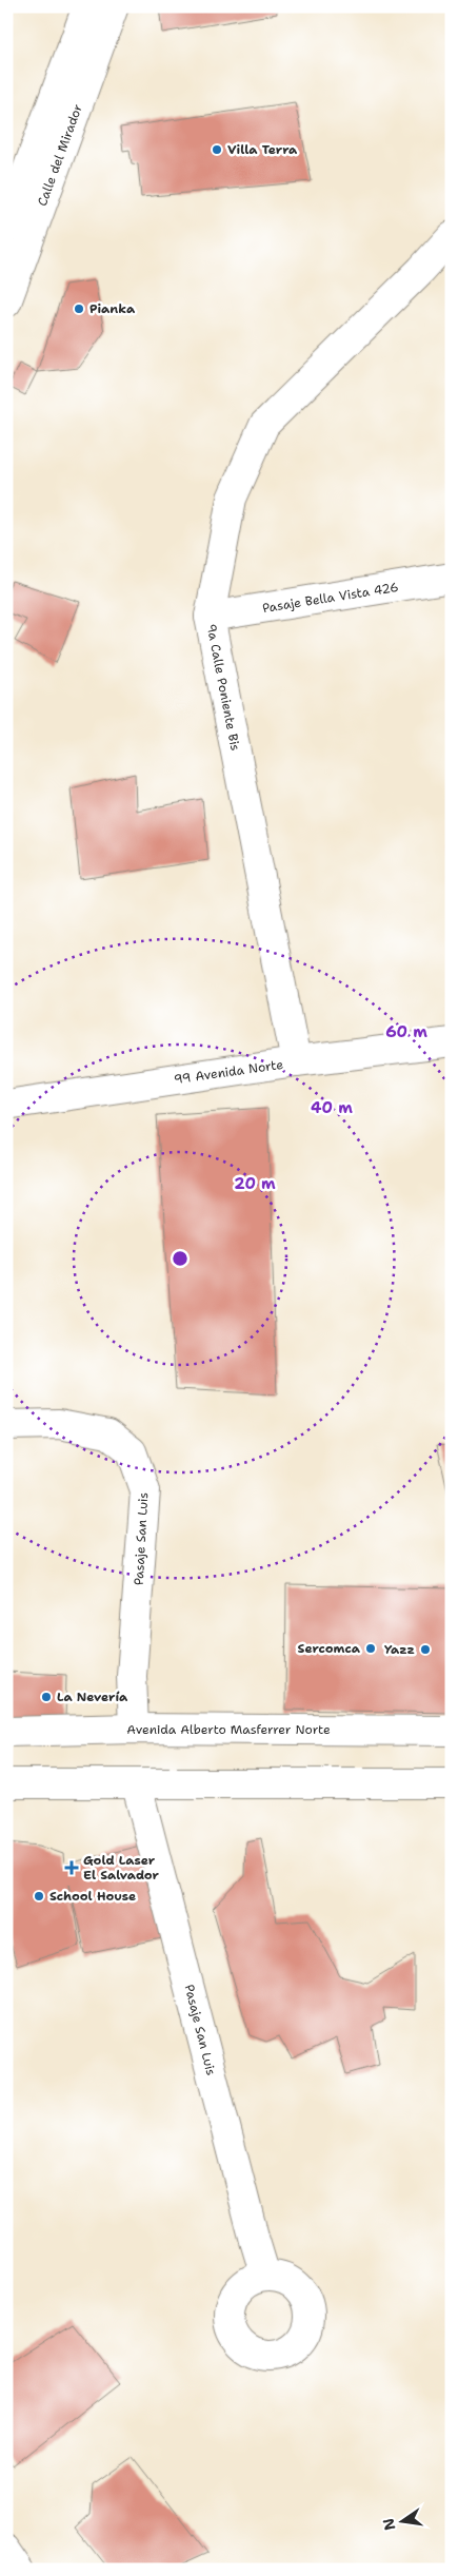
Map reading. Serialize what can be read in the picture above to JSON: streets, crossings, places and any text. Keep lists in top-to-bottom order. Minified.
{"streets":{"street":["Calle del Mirador","Pasaje Bella Vista 426","9a Calle Poniente Bis","99 Avenida Norte","Pasaje San Luis","Avenida Alberto Masferrer Norte"]},"crossings":[["Pasaje Bella Vista 426","9a Calle Poniente Bis"],["9a Calle Poniente Bis","99 Avenida Norte"],["Pasaje San Luis","Avenida Alberto Masferrer Norte"]],"places":{"other":["Villa Terra","Pianka","Sercomca","Yazz","La Nevería","School House"],"health":["Gold Laser El Salvador"]},"north":"left","rings":["60 m","40 m","20 m"]}
